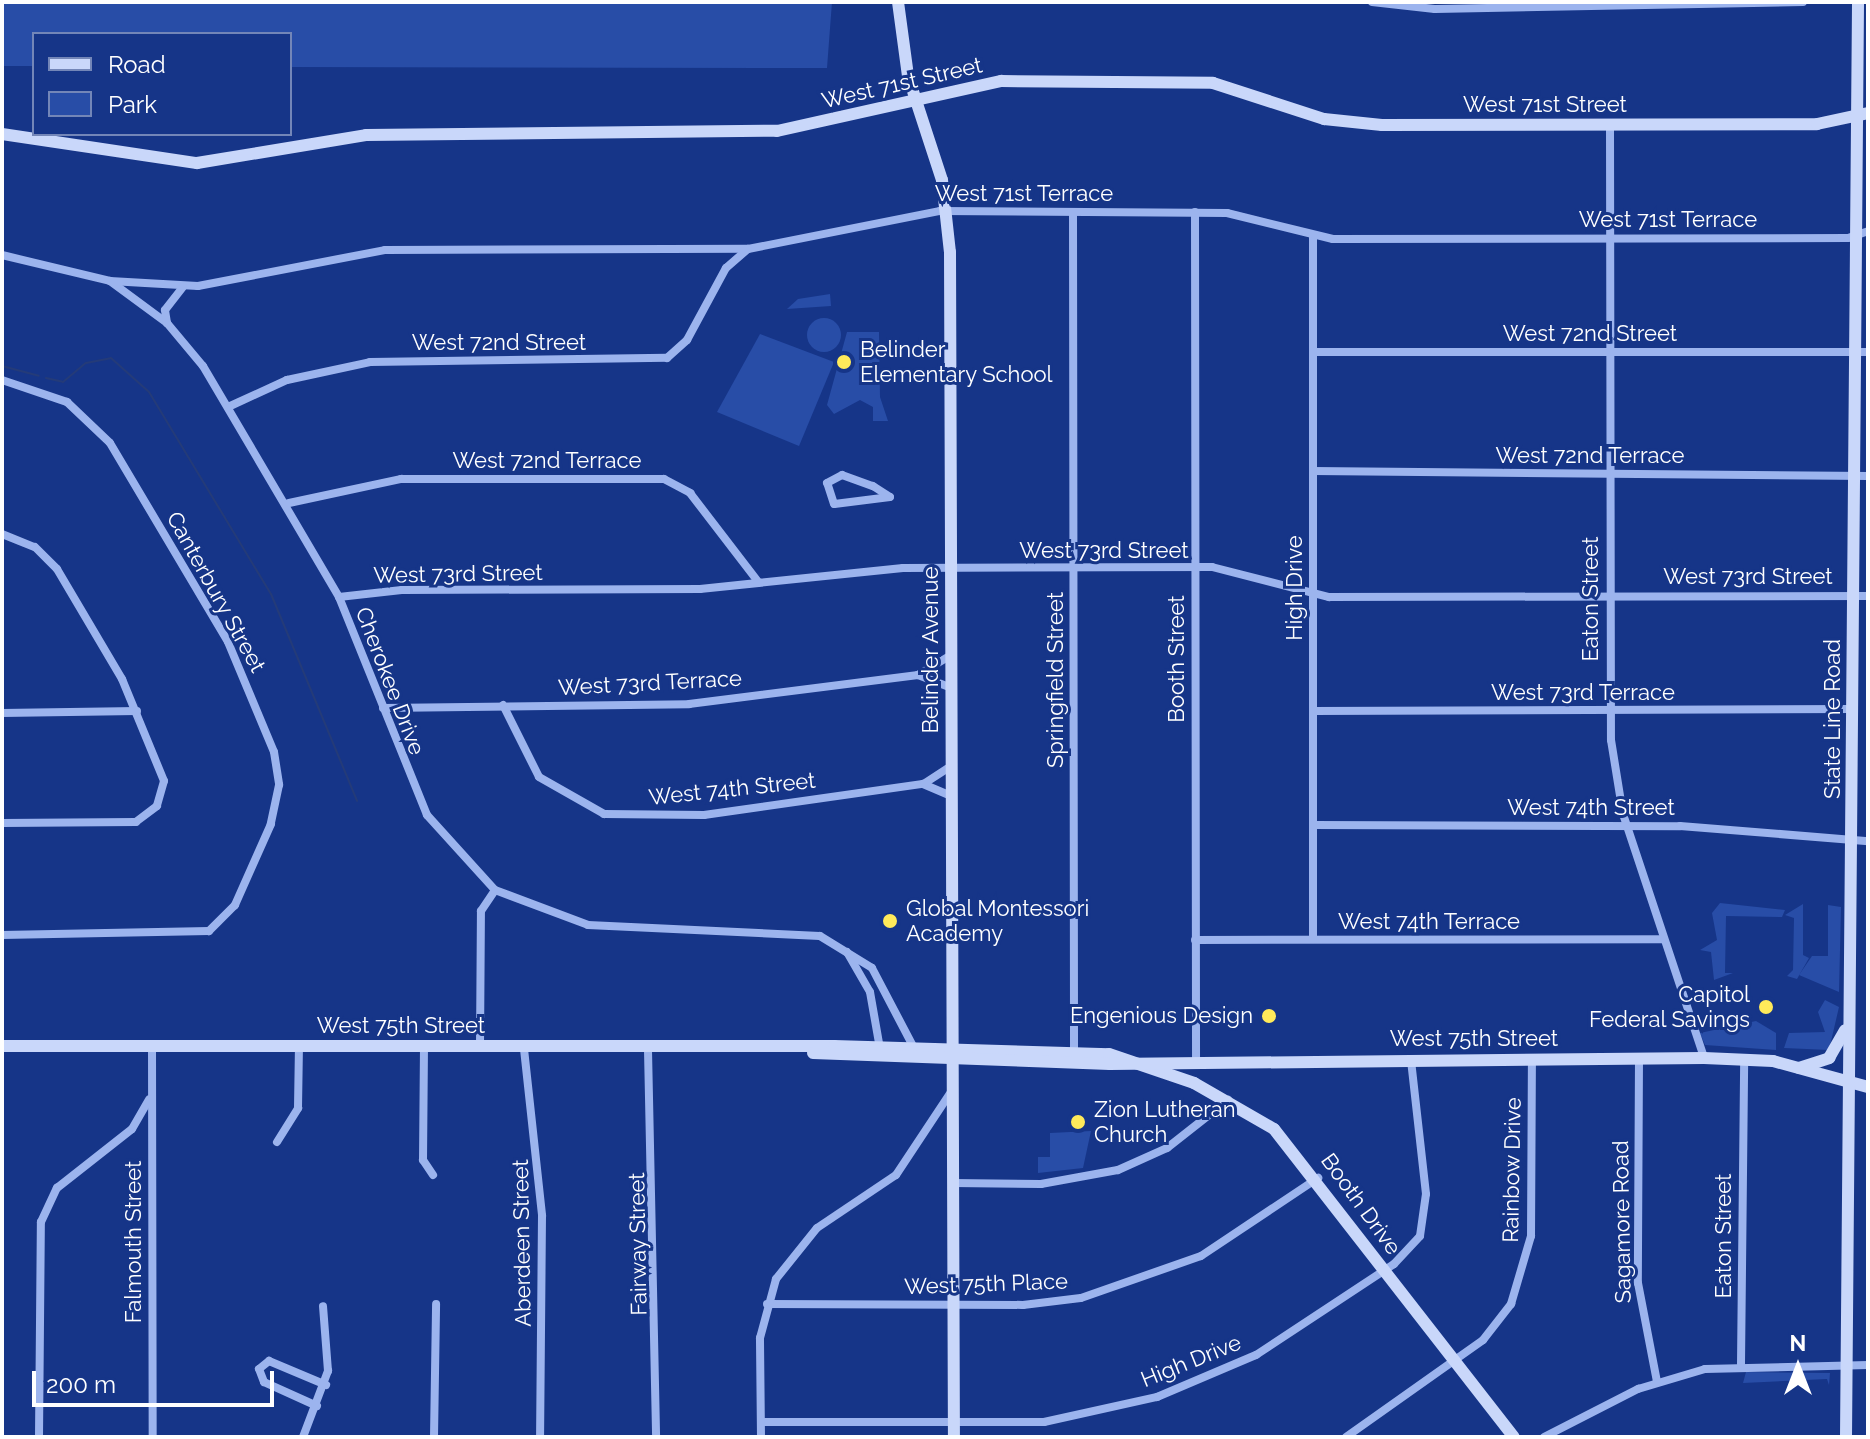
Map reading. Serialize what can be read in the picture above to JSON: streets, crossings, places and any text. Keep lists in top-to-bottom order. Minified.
{"streets":{"street":["West 71st Street","West 71st Terrace","West 72nd Street","West 72nd Terrace","West 73rd Street","High Drive","Canterbury Street","Eaton Street","Belinder Avenue","Booth Street","Springfield Street","Cherokee Drive","West 73rd Terrace","State Line Road","West 74th Street","West 74th Terrace","West 75th Street","Rainbow Drive","Booth Drive","Sagamore Road","Falmouth Street","Aberdeen Street","Fairway Street","West 75th Place"]},"crossings":[["West 71st Street","Eaton Street"],["West 71st Street","Belinder Avenue"],["West 71st Street","State Line Road"],["West 71st Terrace","West 72nd Street"],["West 71st Terrace","High Drive"],["West 71st Terrace","Eaton Street"],["West 71st Terrace","Belinder Avenue"],["West 71st Terrace","Booth Street"],["West 71st Terrace","Springfield Street"],["West 71st Terrace","Cherokee Drive"],["West 71st Terrace","State Line Road"],["West 72nd Street","High Drive"],["West 72nd Street","Eaton Street"],["West 72nd Street","Cherokee Drive"],["West 72nd Street","State Line Road"],["West 72nd Terrace","West 73rd Street"],["West 72nd Terrace","High Drive"],["West 72nd Terrace","Eaton Street"],["West 72nd Terrace","Cherokee Drive"],["West 72nd Terrace","State Line Road"],["West 73rd Street","High Drive"],["West 73rd Street","Eaton Street"],["West 73rd Street","Belinder Avenue"],["West 73rd Street","Booth Street"],["West 73rd Street","Springfield Street"],["West 73rd Street","Cherokee Drive"],["West 73rd Street","State Line Road"],["High Drive","Belinder Avenue"],["High Drive","West 73rd Terrace"],["High Drive","West 74th Street"],["High Drive","West 74th Terrace"],["High Drive","West 75th Street"],["High Drive","Booth Drive"],["Eaton Street","West 73rd Terrace"],["Eaton Street","West 74th Street"],["Eaton Street","West 74th Terrace"],["Eaton Street","West 75th Street"],["Belinder Avenue","West 73rd Terrace"],["Belinder Avenue","West 74th Street"],["Belinder Avenue","West 75th Street"],["Belinder Avenue","West 75th Place"],["Booth Street","West 74th Terrace"],["Booth Street","West 75th Street"],["Springfield Street","West 75th Street"],["Cherokee Drive","West 73rd Terrace"],["Cherokee Drive","West 75th Street"],["West 73rd Terrace","State Line Road"],["West 73rd Terrace","West 74th Street"],["State Line Road","West 74th Street"],["State Line Road","West 75th Street"],["West 75th Street","Rainbow Drive"],["West 75th Street","Booth Drive"],["West 75th Street","Sagamore Road"],["West 75th Street","Falmouth Street"],["West 75th Street","Aberdeen Street"],["West 75th Street","Fairway Street"],["Rainbow Drive","Booth Drive"],["Booth Drive","West 75th Place"]],"places":["Belinder Elementary School","Global Montessori Academy","Capitol Federal Savings","Engenious Design","Zion Lutheran Church"],"legend":["Road","Park"],"scale_bar":"200 m","north":"top"}
